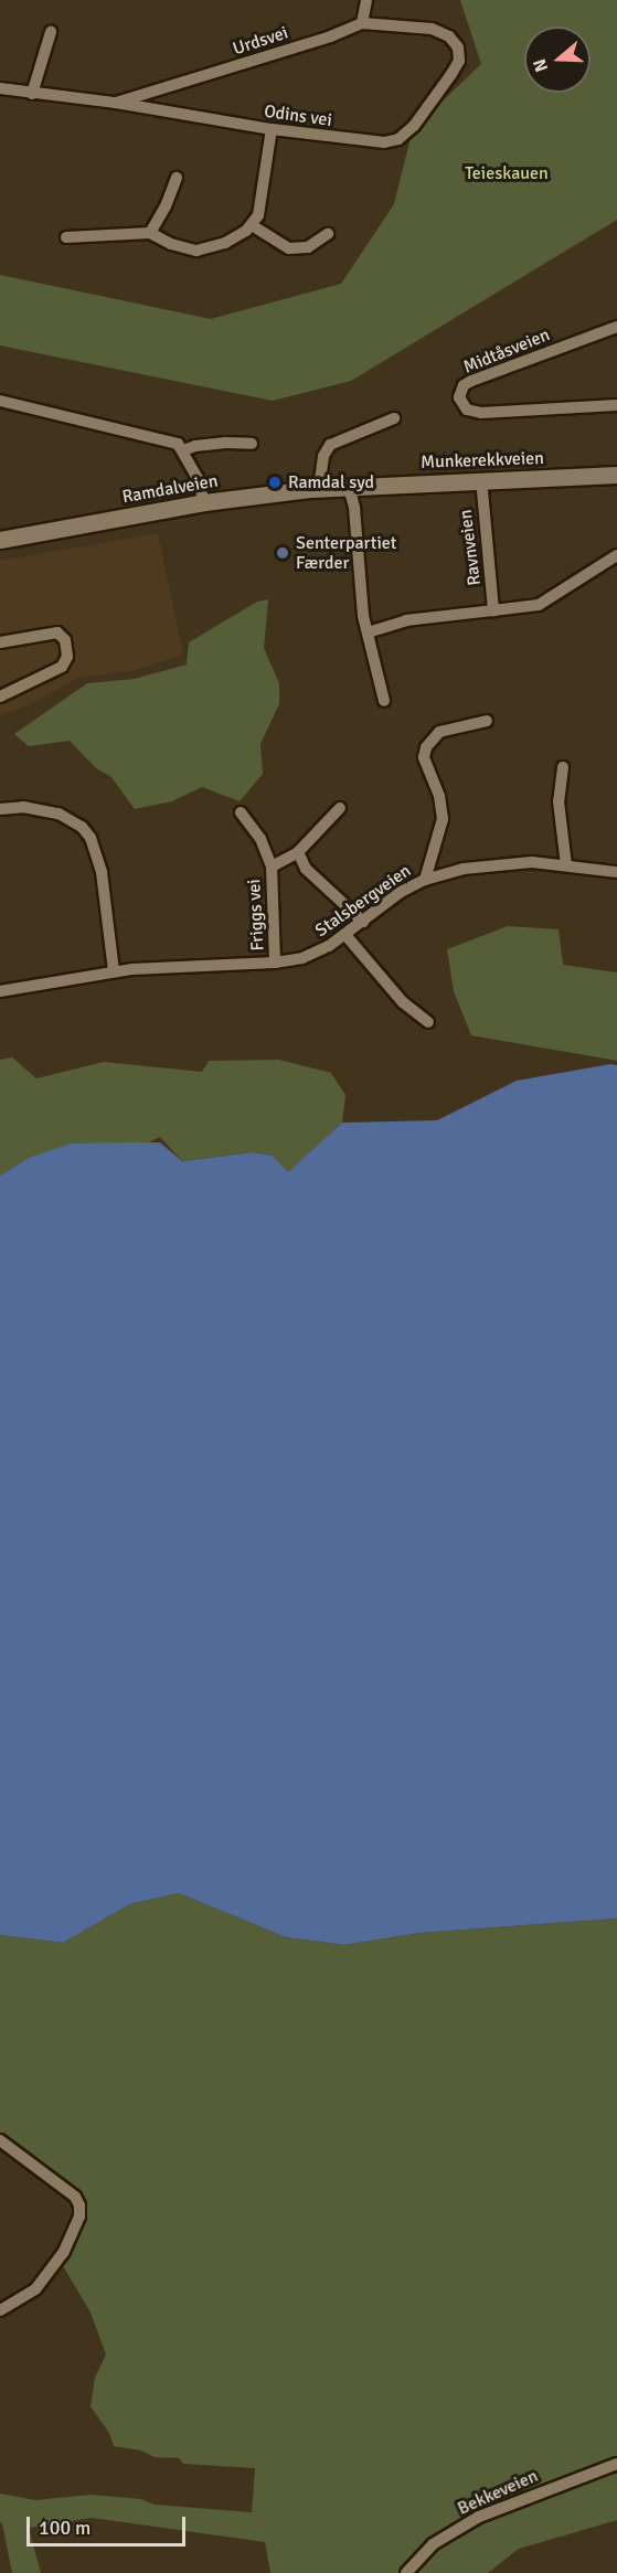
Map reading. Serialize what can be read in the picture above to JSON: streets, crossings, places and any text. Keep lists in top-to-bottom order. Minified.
{"streets":{"main road":["Munkerekkveien","Ramdalveien"],"street":["Urdsvei","Odins vei","Midtåsveien","Ravnveien","Stalsbergveien","Friggs vei","Bekkeveien"]},"crossings":[["Urdsvei","Odins vei"],["Munkerekkveien","Ramdalveien"],["Munkerekkveien","Ravnveien"],["Stalsbergveien","Friggs vei"]],"parks":["Teieskauen"],"places":["Ramdal syd","Senterpartiet Færder"],"scale_bar":"100 m","north":"left"}
